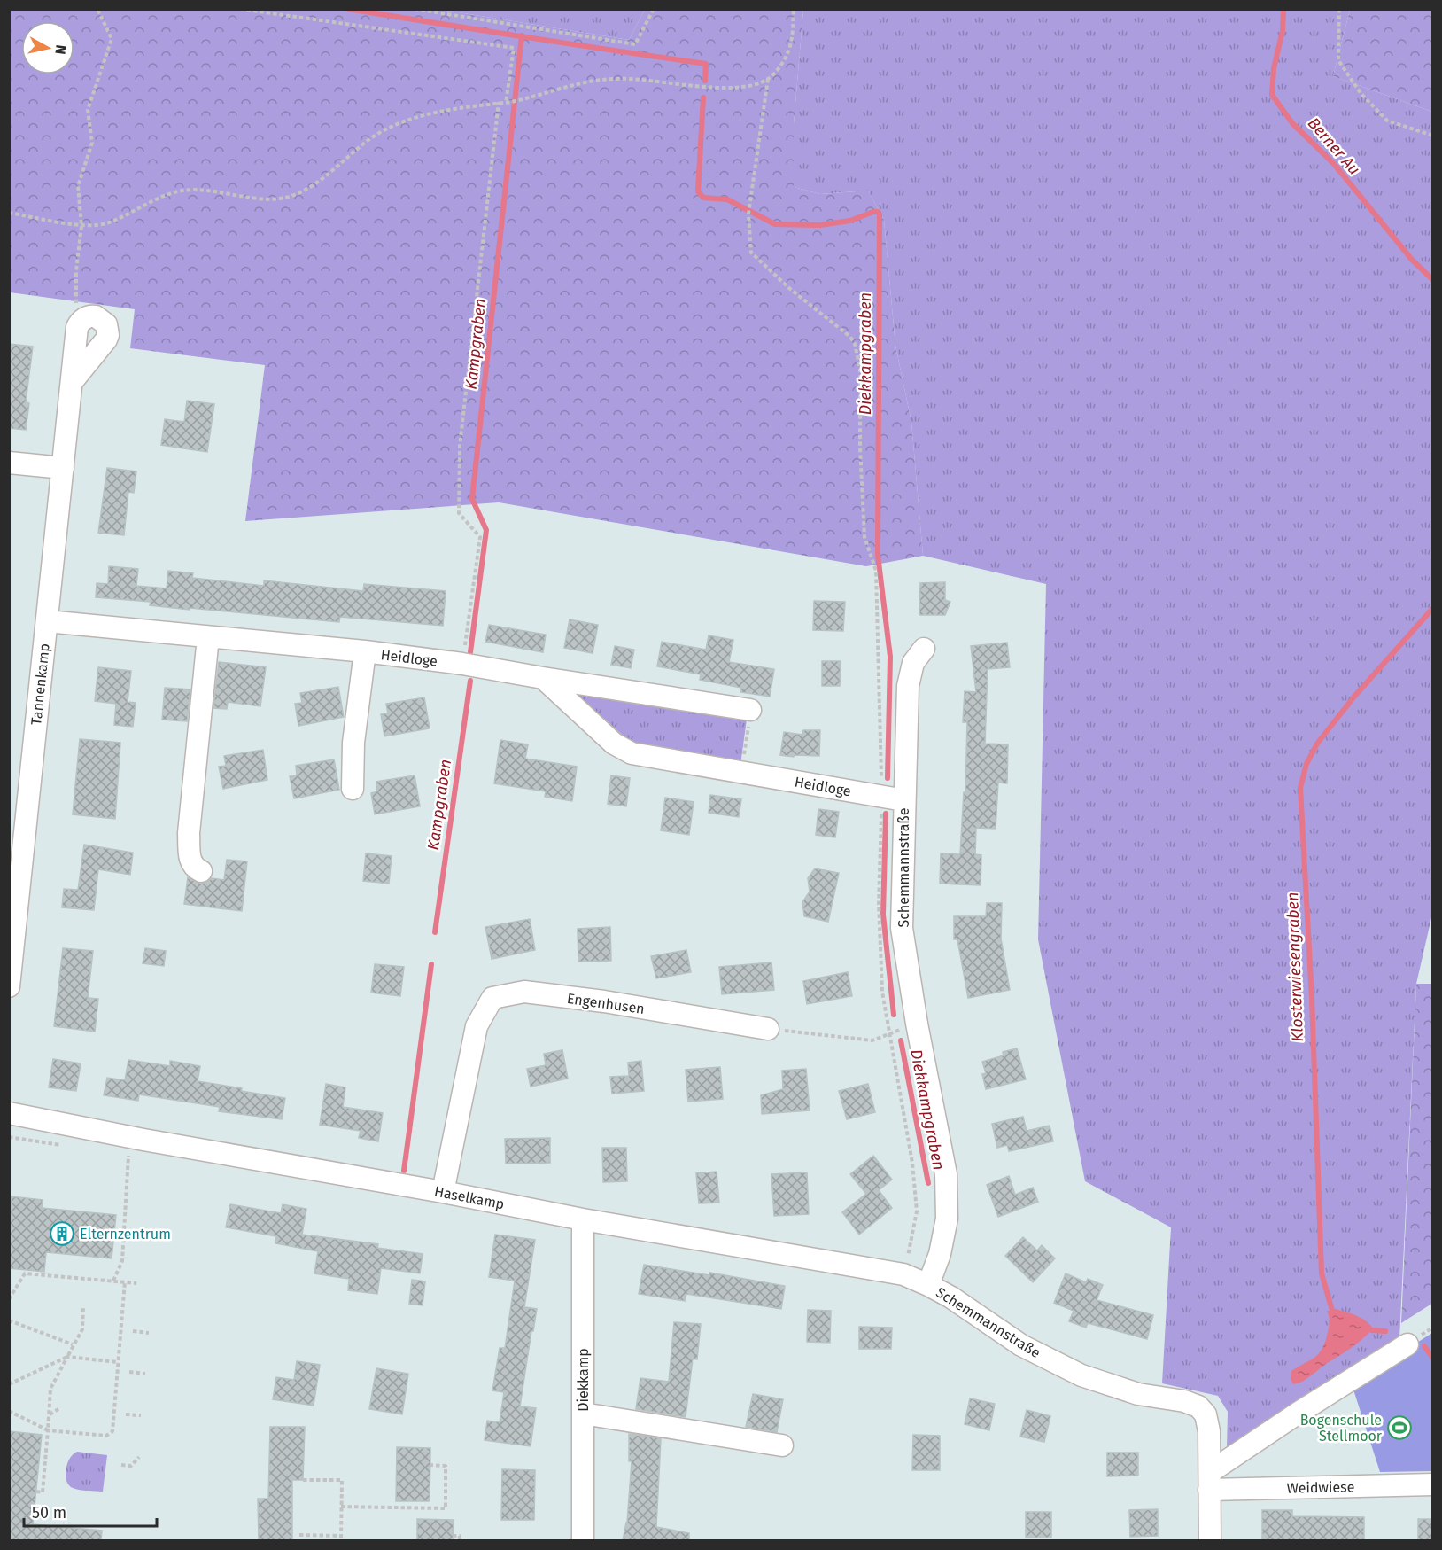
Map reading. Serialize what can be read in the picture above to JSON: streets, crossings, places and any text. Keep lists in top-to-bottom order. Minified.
{"streets":{"street":["Heidloge","Tannenkamp","Schemmannstraße","Engenhusen","Haselkamp","Diekkamp","Weidwiese"]},"crossings":[["Heidloge","Tannenkamp"],["Heidloge","Schemmannstraße"],["Schemmannstraße","Haselkamp"],["Schemmannstraße","Weidwiese"],["Engenhusen","Haselkamp"],["Haselkamp","Diekkamp"]],"water":["Berner Au","Kampgraben","Diekkampgraben","Klosterwiesengraben"],"places":{"building":["Elternzentrum"],"sports":["Bogenschule Stellmoor"]},"scale_bar":"50 m","north":"right"}
